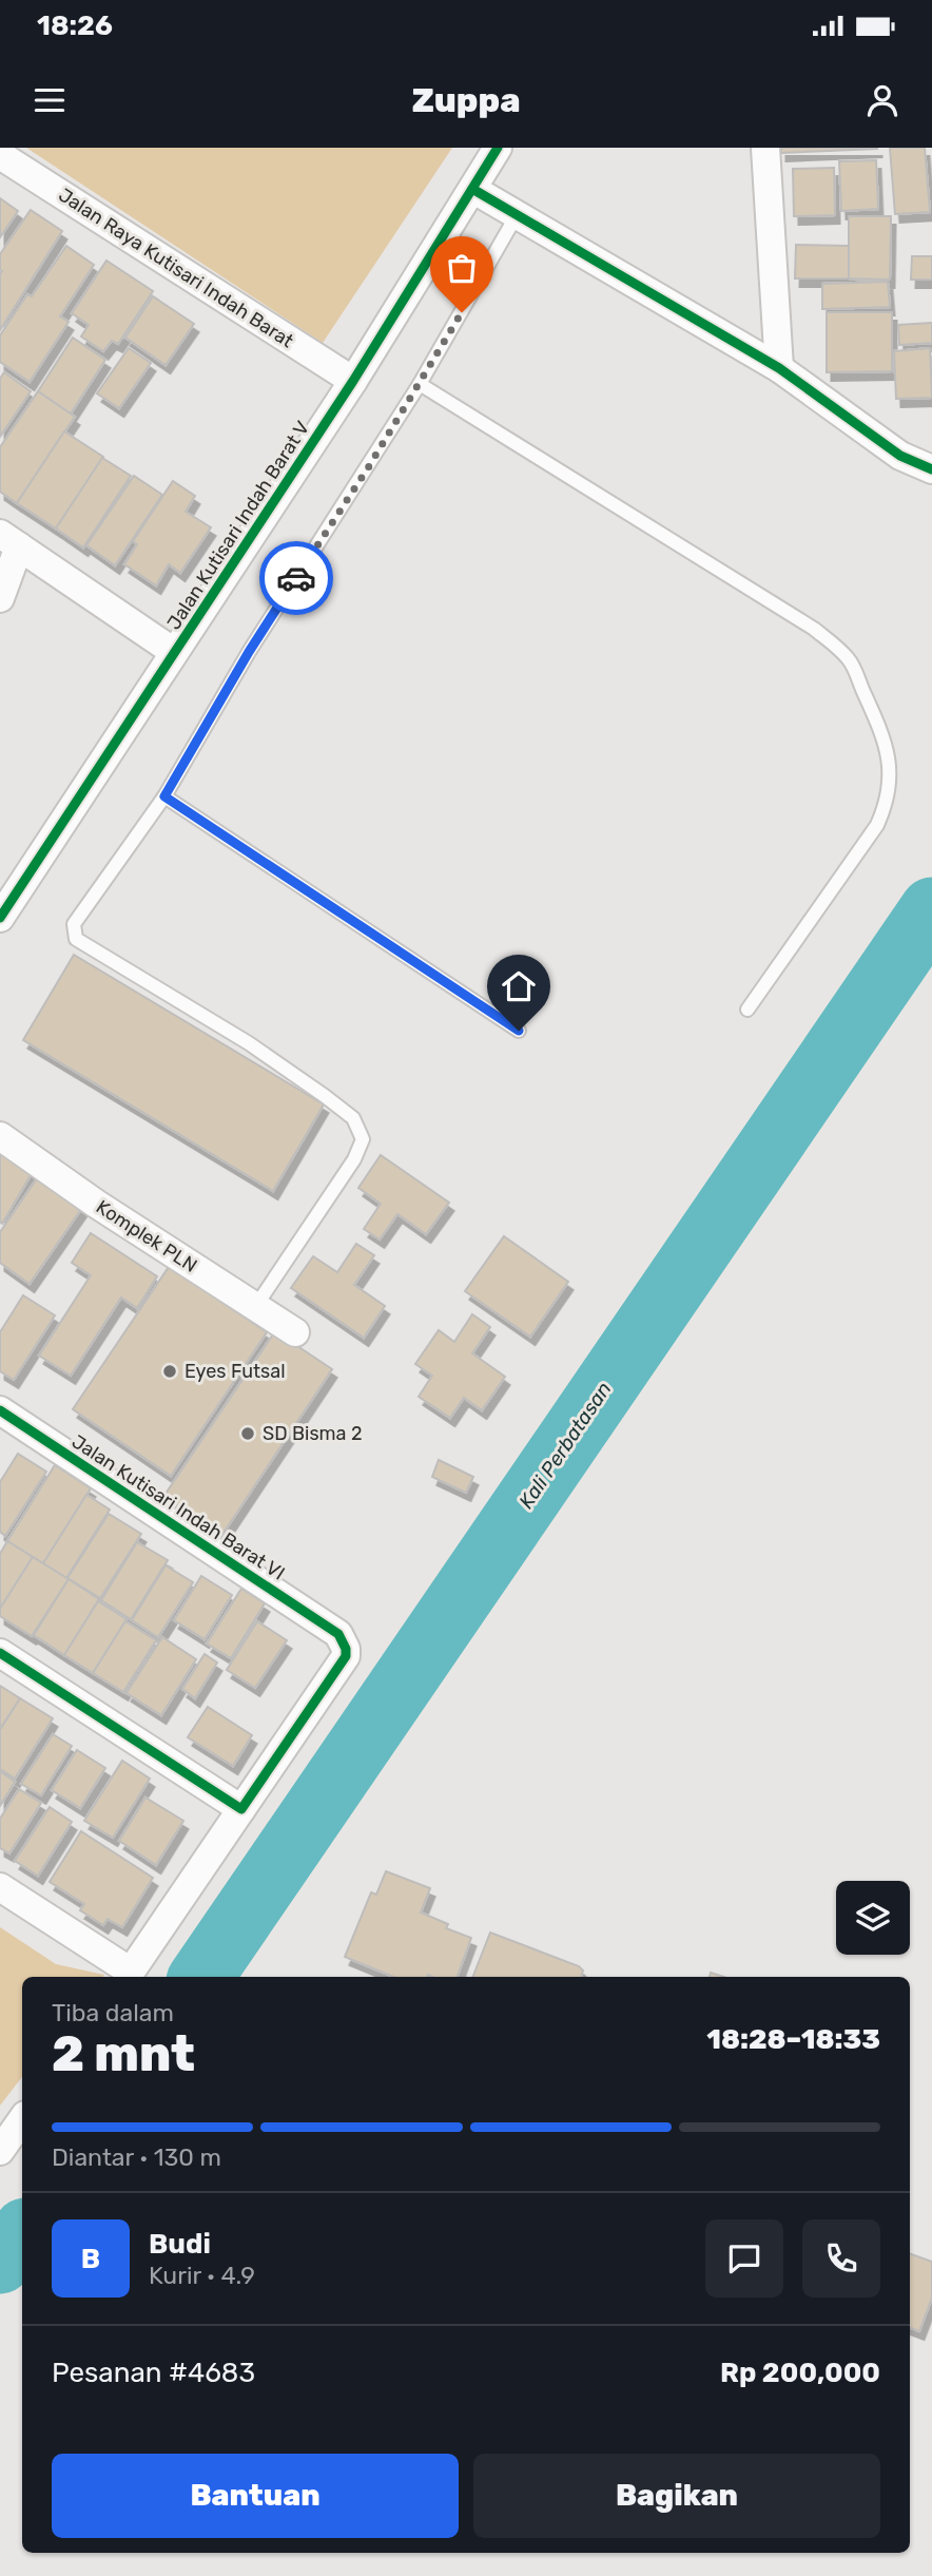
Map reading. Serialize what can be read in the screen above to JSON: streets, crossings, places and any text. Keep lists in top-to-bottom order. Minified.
{"streets":{"street":["Jalan Raya Kutisari Indah Barat","Jalan Kutisari Indah Barat V","Komplek PLN","Jalan Kutisari Indah Barat VI"]},"crossings":[["Jalan Raya Kutisari Indah Barat","Jalan Kutisari Indah Barat V"]],"water":["Kali Perbatasan"],"places":["Eyes Futsal","SD Bisma 2"],"page":{"status":"18:26","header":"Zuppa","heading":["2 mnt","Tiba dalam","18:28–18:33"],"panel":["Budi","Kurir · 4.9","Pesanan #4683","Rp 200,000"],"bar":"Diantar · 130 m","round":"B","buttons":["Bantuan","Bagikan"]}}
